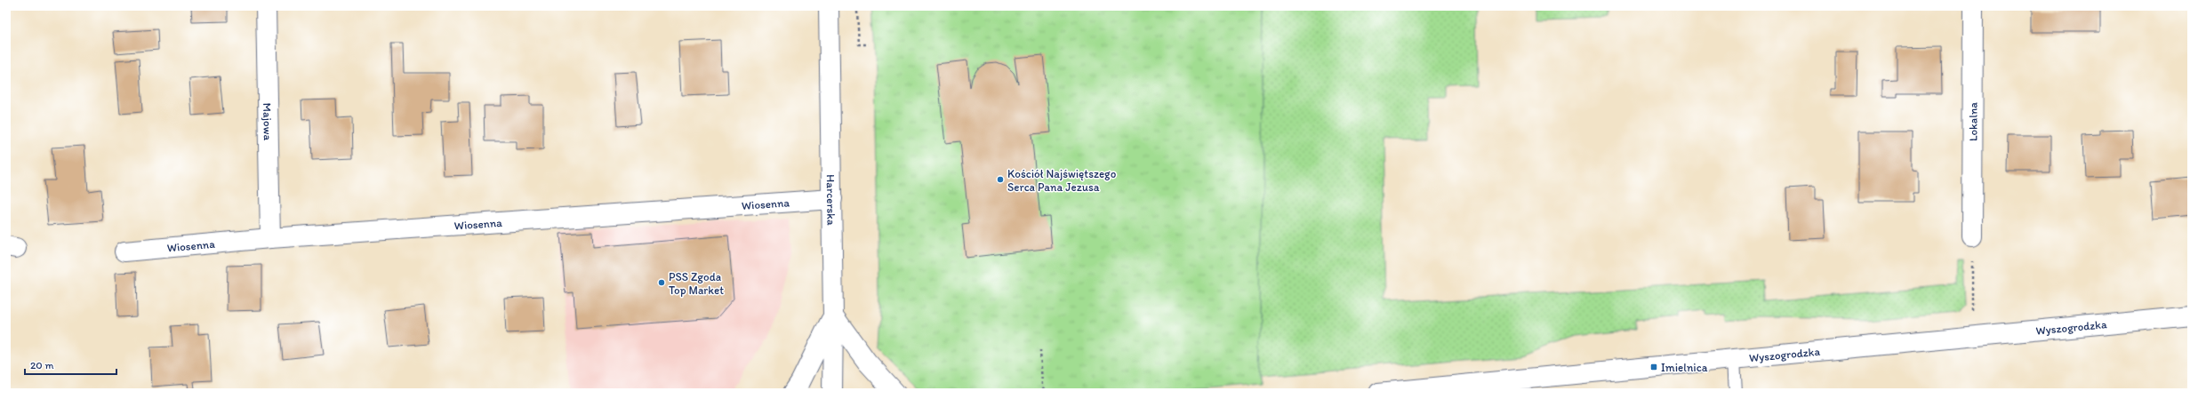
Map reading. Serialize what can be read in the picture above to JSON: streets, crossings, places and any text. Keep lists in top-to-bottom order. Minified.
{"streets":{"street":["Majowa","Lokalna","Harcerska","Wiosenna","Wyszogrodzka"]},"crossings":[["Majowa","Wiosenna"],["Harcerska","Wiosenna"]],"places":{"other":["Kościół Najświętszego Serca Pana Jezusa","PSS Zgoda Top Market"],"transit":["Imielnica"]},"scale_bar":"20 m"}
